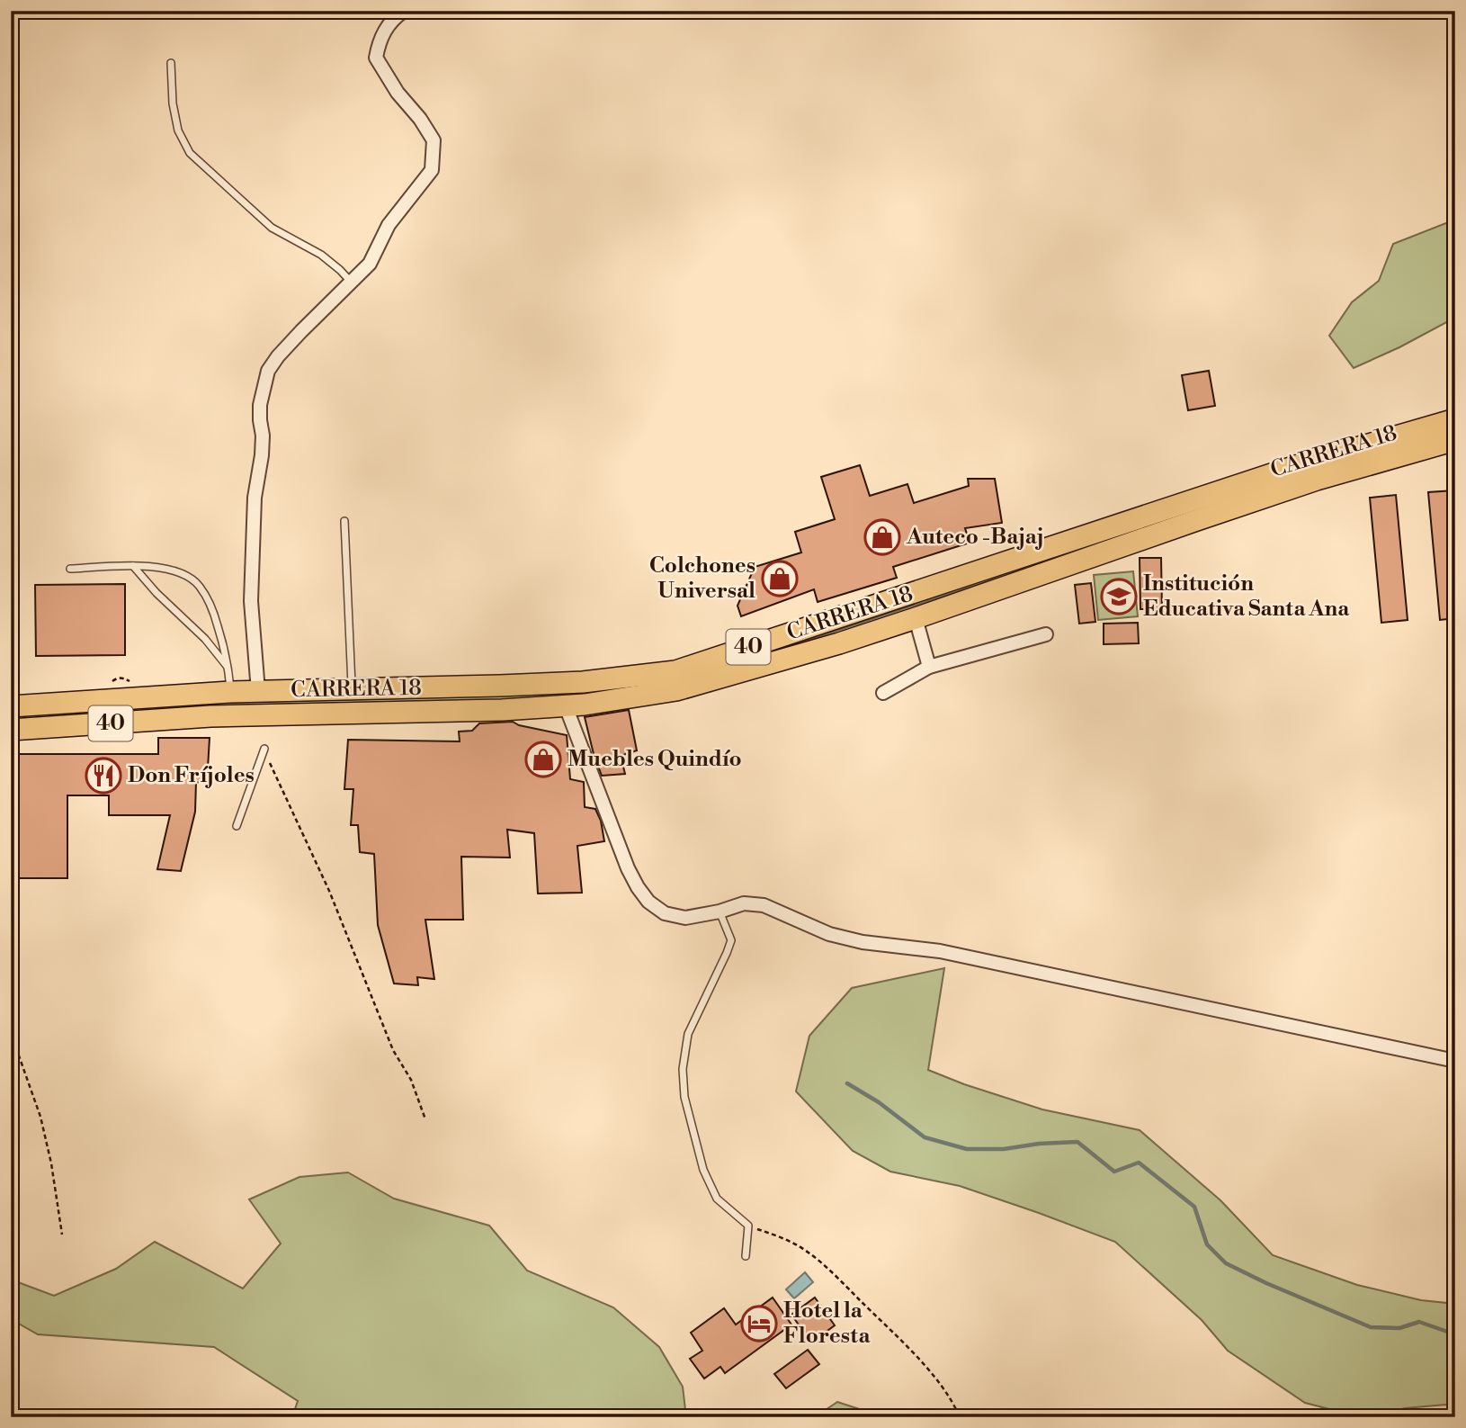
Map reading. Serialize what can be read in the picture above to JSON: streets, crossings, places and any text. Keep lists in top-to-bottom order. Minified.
{"streets":{"main road":["CARRERA 18","40"]},"places":{"shop":["Auteco -Bajaj","Colchones Universal","Muebles Quindío"],"school or university":["Institución Educativa Santa Ana"],"restaurant":["Don Fríjoles"],"hotel":["Hotel la Floresta"]}}
